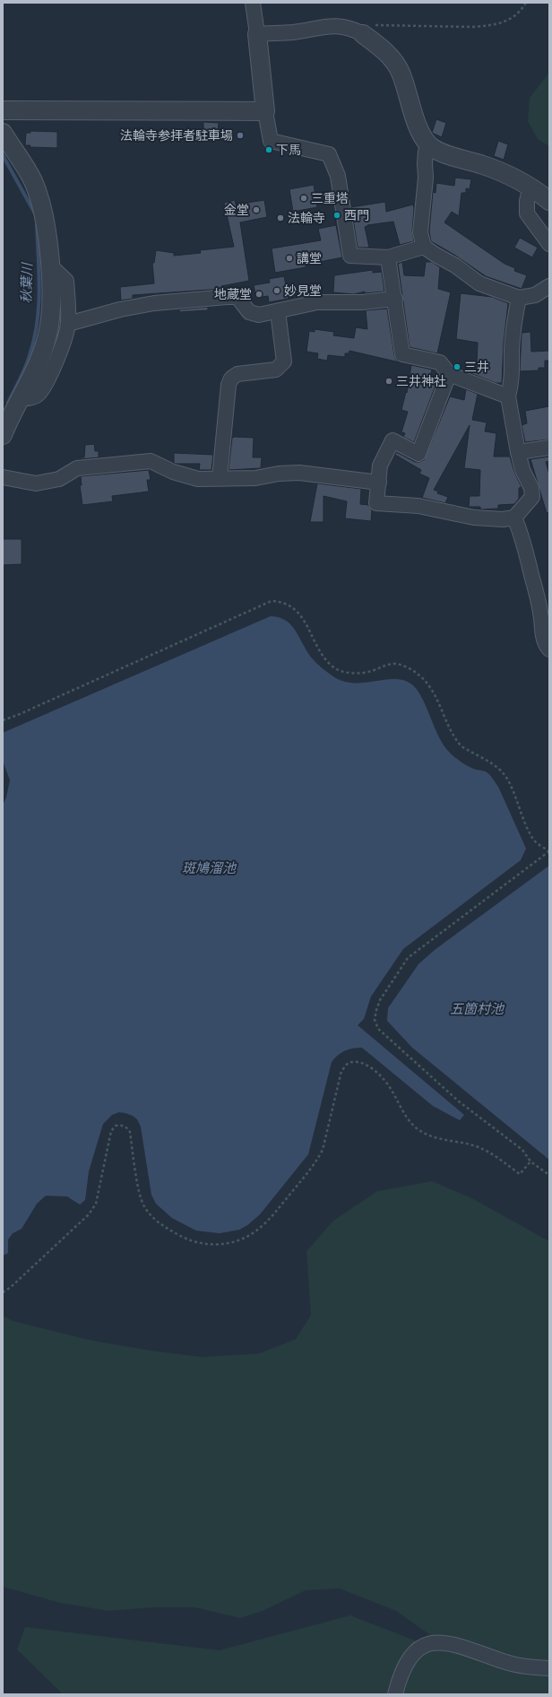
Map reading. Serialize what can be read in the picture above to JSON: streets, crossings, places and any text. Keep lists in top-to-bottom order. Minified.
{"water":["秋葉川","斑鳩溜池","五箇村池"],"places":["法輪寺参拝者駐車場","下馬","三重塔","金堂","西門","法輪寺","講堂","妙見堂","地蔵堂","三井","三井神社"]}
